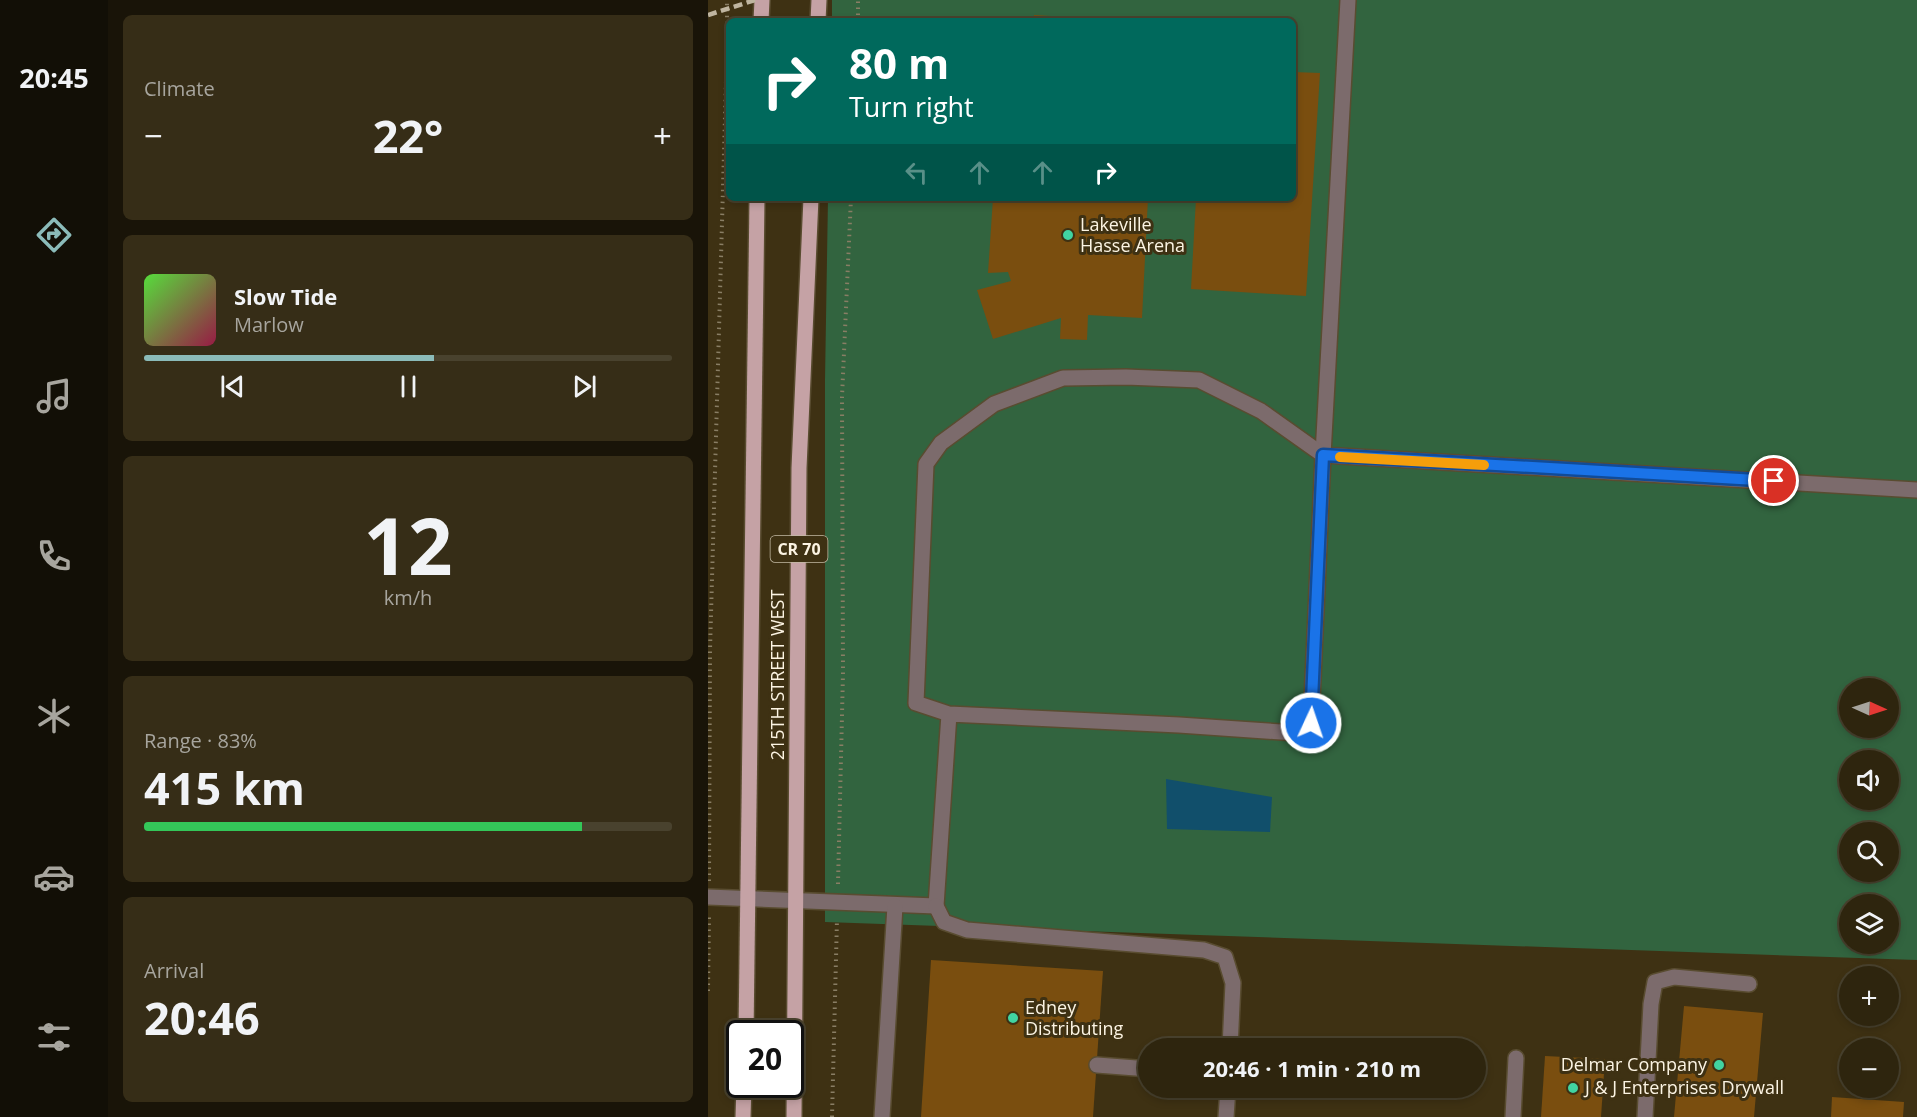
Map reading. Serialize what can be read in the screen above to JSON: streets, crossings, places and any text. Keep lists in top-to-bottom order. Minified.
{"streets":{"main road":["CR 70","215TH STREET WEST"]},"places":["Lakeville Hasse Arena","Edney Distributing","Delmar Company","J & J Enterprises Drywall"],"north":"right","page":{"tabs":"20:45","tile":["Climate",["12","km/h"],["Range · 83%","415 km"],["Arrival","20:46"]],"turn":["80 m","Turn right"],"heat":["−","22°","+"],"song":["Slow Tide","Marlow"],"map_buttons":["+","−"],"limit":"20","trip":"20:46 · 1 min · 210 m"}}
